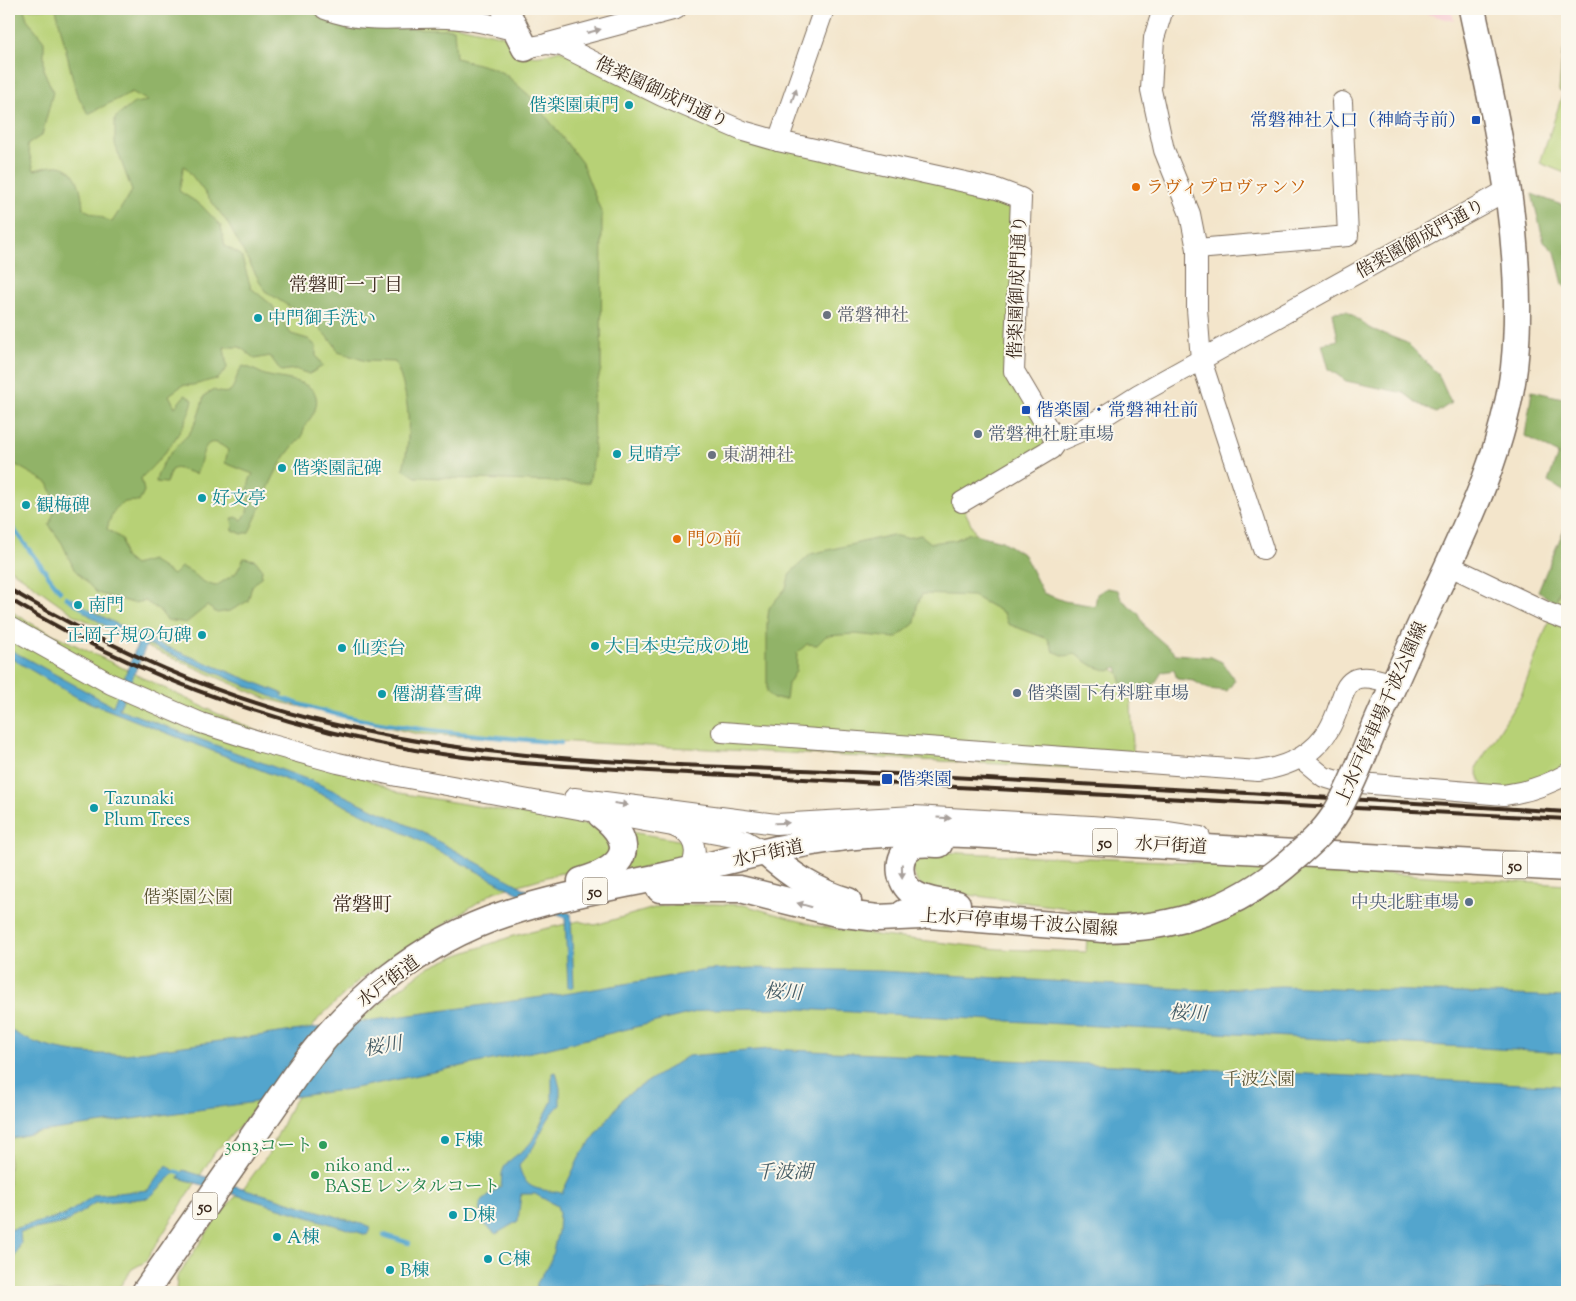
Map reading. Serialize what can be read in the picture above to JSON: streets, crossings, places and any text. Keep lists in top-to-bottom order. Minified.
{"streets":{"main road":["上水戸停車場千波公園線","50","水戸街道"],"street":["偕楽園御成門通り"]},"crossings":[["偕楽園御成門通り","上水戸停車場千波公園線"],["上水戸停車場千波公園線","水戸街道"]],"districts":["常磐町一丁目","常磐町"],"water":["桜川","千波湖"],"parks":["偕楽園公園","千波公園"],"places":{"other":["偕楽園東門","ラヴィプロヴァンソ","常磐神社","中門御手洗い","常磐神社駐車場","見晴亭","東湖神社","偕楽園記碑","好文亭","観梅碑","門の前","南門","正岡子規の句碑","大日本史完成の地","仙奕台","偕楽園下有料駐車場","僊湖暮雪碑","Tazunaki Plum Trees","中央北駐車場","F棟","3on3コート","niko and ... BASE レンタルコート","D棟","A棟","C棟","B棟"],"transit":["常磐神社入口（神崎寺前）","偕楽園・常磐神社前","偕楽園"]}}
